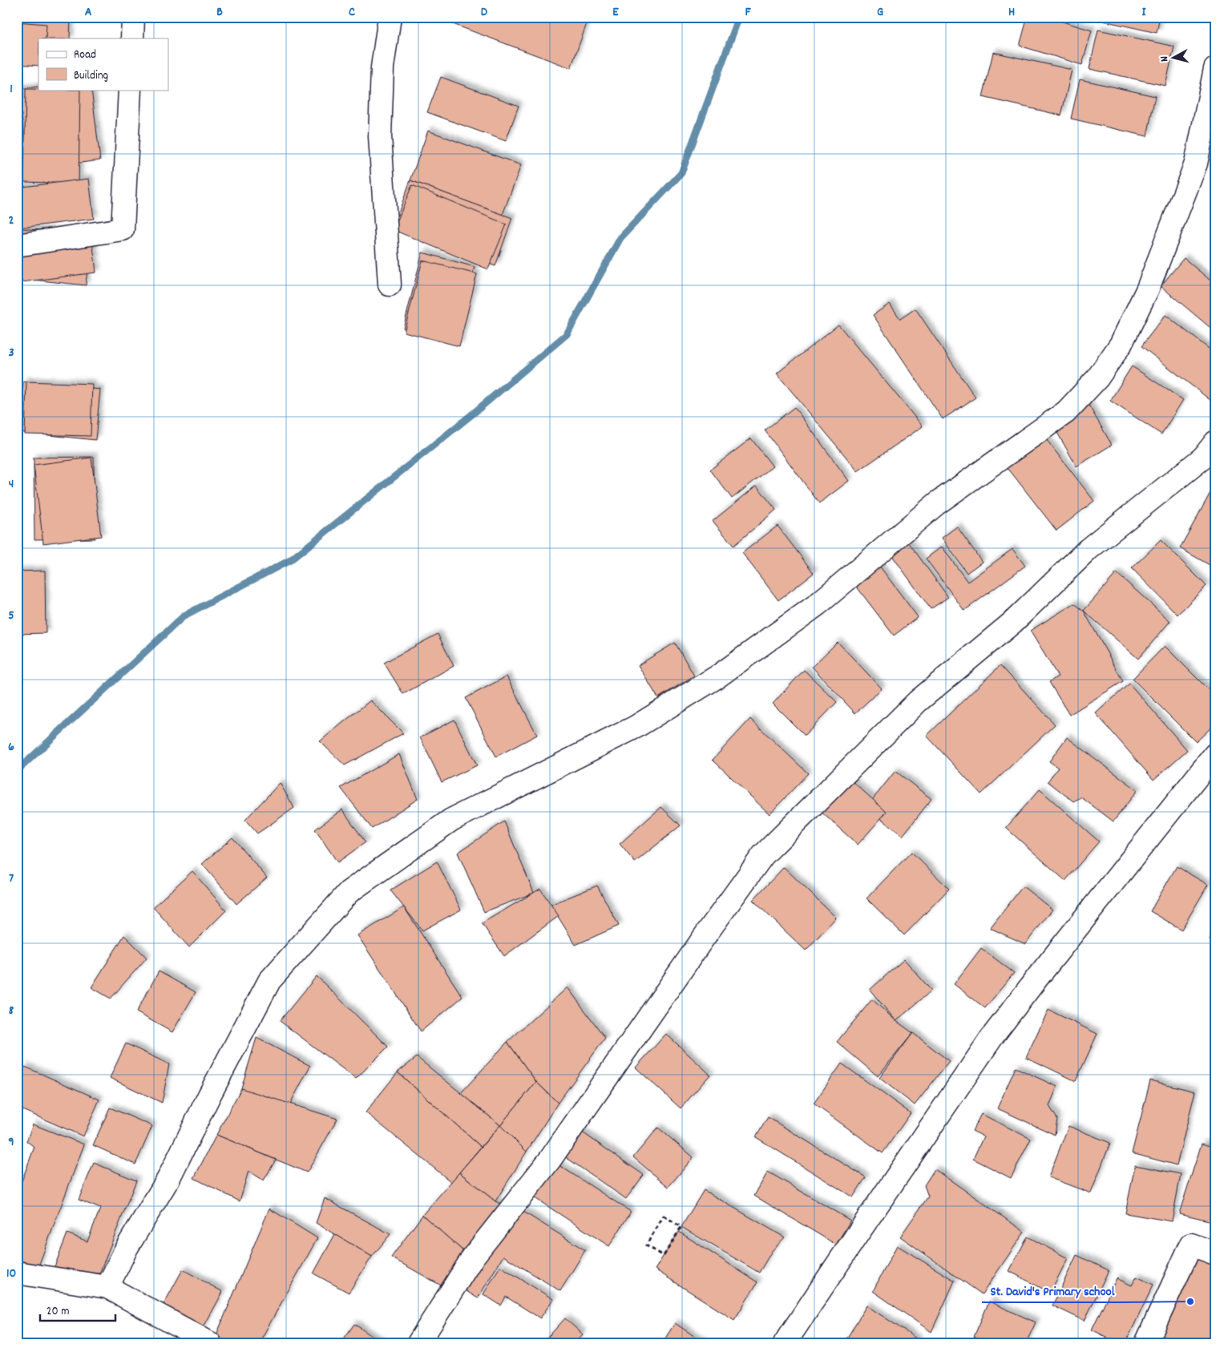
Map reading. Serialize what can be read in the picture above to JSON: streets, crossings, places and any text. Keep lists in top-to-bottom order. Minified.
{"places":["St. David's Primary school"],"legend":["Road","Building"],"scale_bar":"20 m","north":"left","grid":{"columns":["A","B","C","D","E","F","G","H","I"],"rows":["1","2","3","4","5","6","7","8","9","10"]}}
